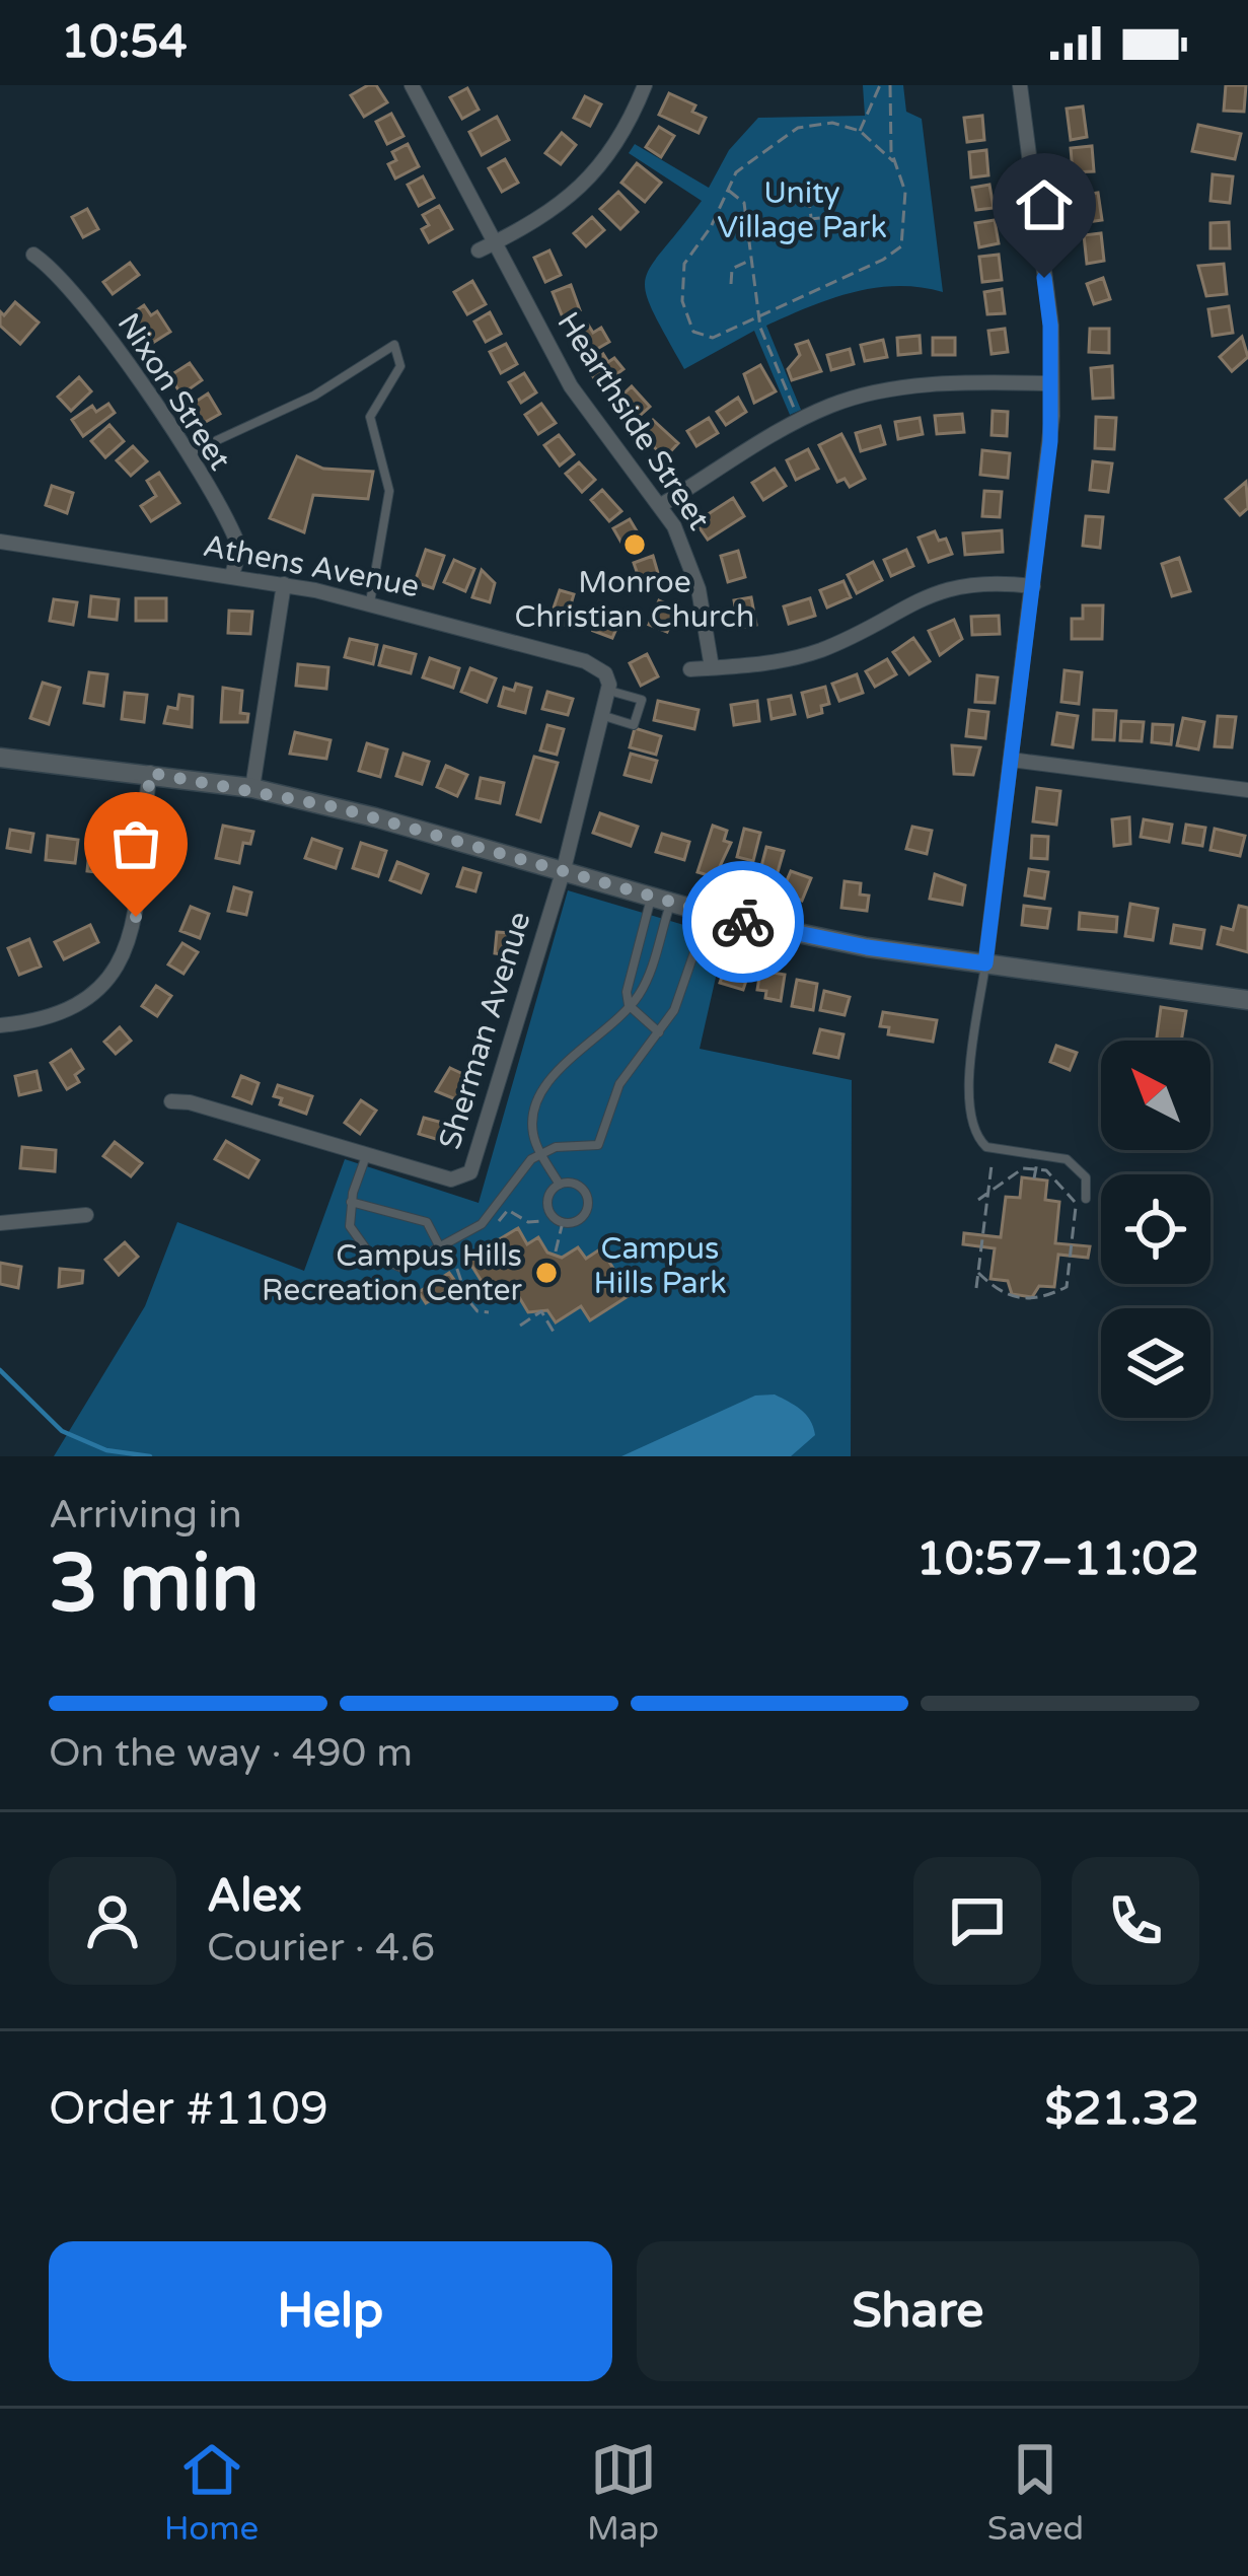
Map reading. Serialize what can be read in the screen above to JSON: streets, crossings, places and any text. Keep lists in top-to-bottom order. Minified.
{"streets":{"street":["Nixon Street","Hearthside Street","Athens Avenue","Sherman Avenue"]},"crossings":[["Nixon Street","Athens Avenue"],["Athens Avenue","Sherman Avenue"]],"parks":["Unity Village Park","Campus Hills Park"],"places":["Monroe Christian Church","Campus Hills Recreation Center"],"north":"top left","page":{"status":"10:54","heading":["3 min","Arriving in","10:57–11:02"],"panel":["Alex","Courier · 4.6","Order #1109","$21.32"],"bar":"On the way · 490 m","buttons":["Help","Share"],"tabs":["Home","Map","Saved"]}}
